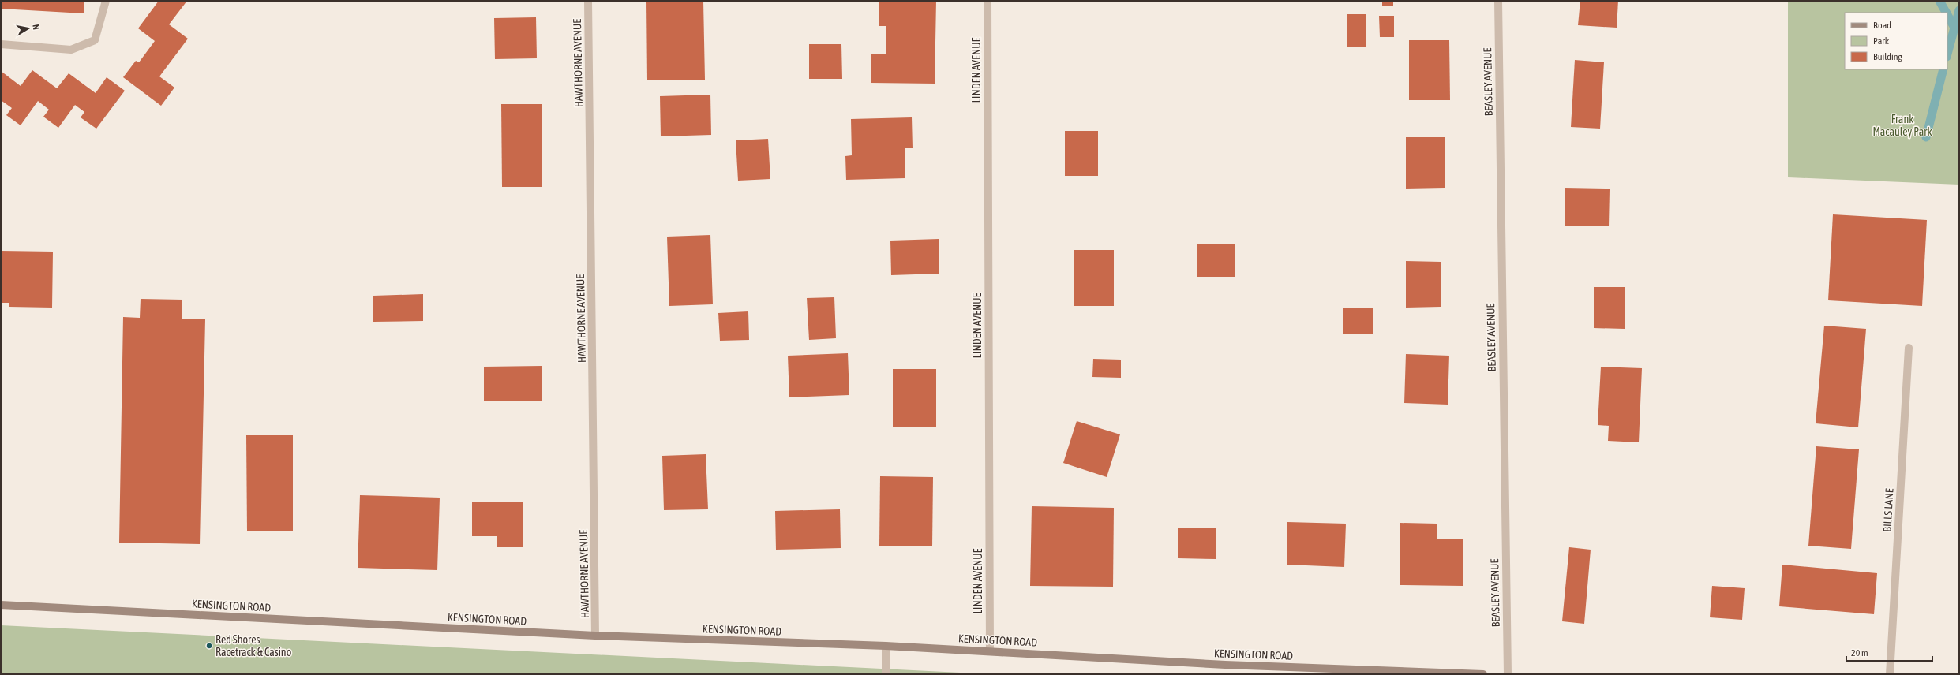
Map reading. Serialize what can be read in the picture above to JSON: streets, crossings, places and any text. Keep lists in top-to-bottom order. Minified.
{"streets":{"street":["HAWTHORNE AVENUE","LINDEN AVENUE","BEASLEY AVENUE","BILLS LANE","KENSINGTON ROAD"]},"crossings":[["HAWTHORNE AVENUE","KENSINGTON ROAD"],["LINDEN AVENUE","KENSINGTON ROAD"]],"parks":["Frank Macauley Park"],"places":["Red Shores Racetrack & Casino"],"legend":["Road","Park","Building"],"scale_bar":"20 m","north":"right"}
